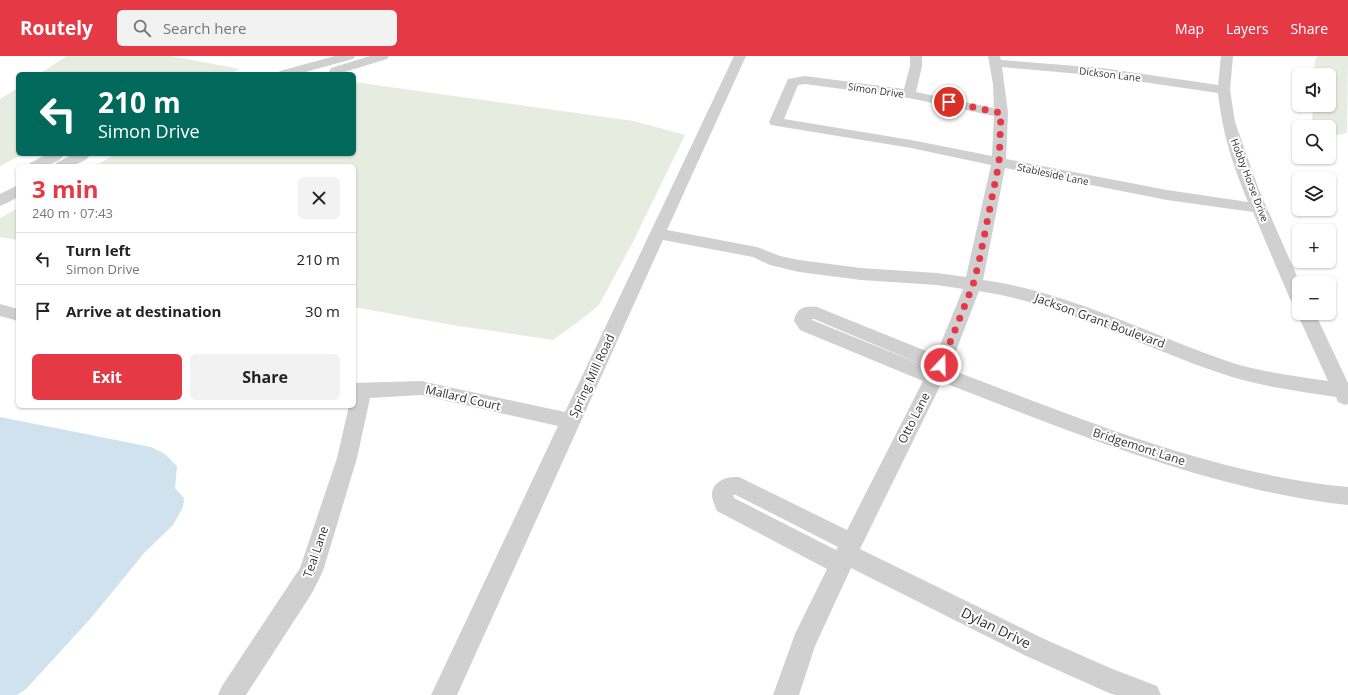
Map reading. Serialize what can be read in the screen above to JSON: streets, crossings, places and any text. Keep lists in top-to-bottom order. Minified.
{"streets":{"street":["Dickson Lane","Simon Drive","Stableside Lane","Hobby Horse Drive","Jackson Grant Boulevard","Spring Mill Road","Mallard Court","Otto Lane","Bridgemont Lane","Teal Lane","Dylan Drive"]},"crossings":[["Dickson Lane","Hobby Horse Drive"],["Dickson Lane","Otto Lane"],["Simon Drive","Stableside Lane"],["Simon Drive","Otto Lane"],["Stableside Lane","Hobby Horse Drive"],["Stableside Lane","Otto Lane"],["Jackson Grant Boulevard","Spring Mill Road"],["Jackson Grant Boulevard","Otto Lane"],["Spring Mill Road","Mallard Court"],["Mallard Court","Teal Lane"],["Otto Lane","Bridgemont Lane"],["Otto Lane","Dylan Drive"]],"page":{"header":"Routely","search":"Search here","nav":["Map","Layers","Share"],"map_buttons":["+","−"],"turn":["210 m","Simon Drive"],"heading":["3 min","240 m · 07:43"],"list":[{"name":"Turn left","note":"Simon Drive","value":"210 m"},{"name":"Arrive at destination","value":"30 m"}],"buttons":["Exit","Share"]}}
